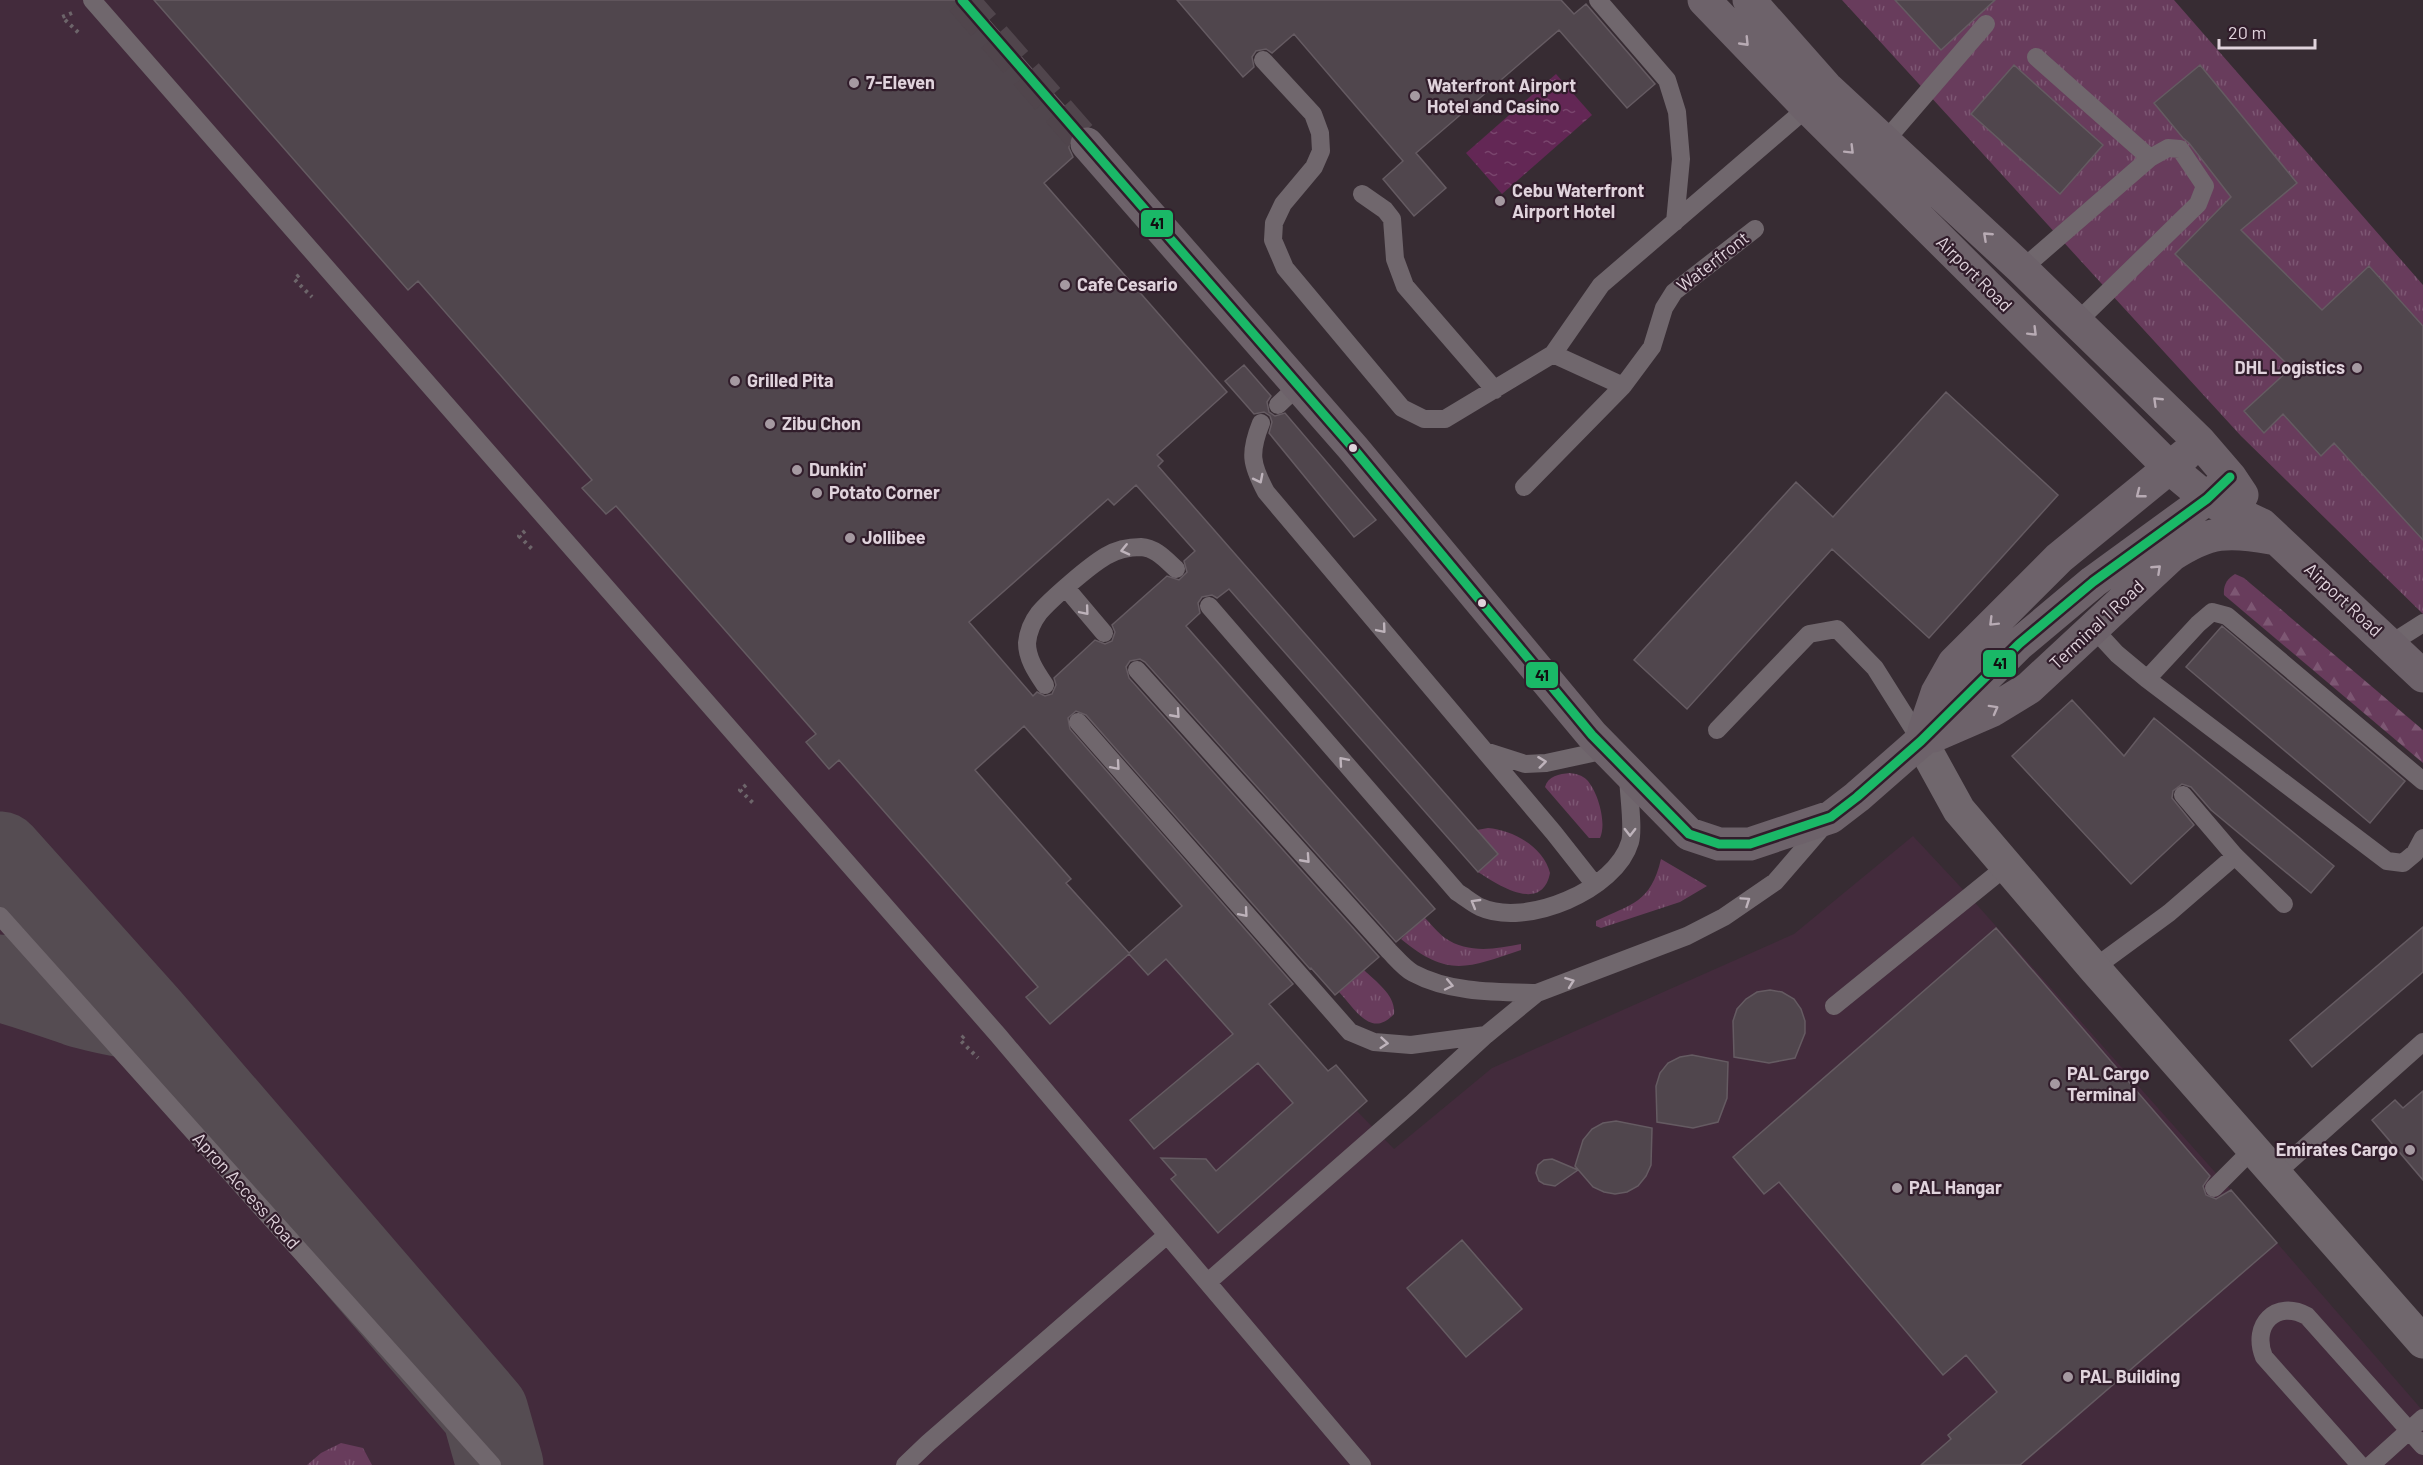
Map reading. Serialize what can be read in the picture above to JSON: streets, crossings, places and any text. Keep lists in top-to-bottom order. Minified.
{"streets":{"street":["Airport Road","Terminal 1 Road"],"lane":["Waterfront","Apron Access Road"]},"crossings":[["Airport Road","Terminal 1 Road"]],"places":["7-Eleven","Waterfront Airport Hotel and Casino","Cebu Waterfront Airport Hotel","Cafe Cesario","DHL Logistics","Grilled Pita","Zibu Chon","Dunkin'","Potato Corner","Jollibee","PAL Cargo Terminal","Emirates Cargo","PAL Hangar","PAL Building"],"lines":["transit line 41"],"scale_bar":"20 m"}
